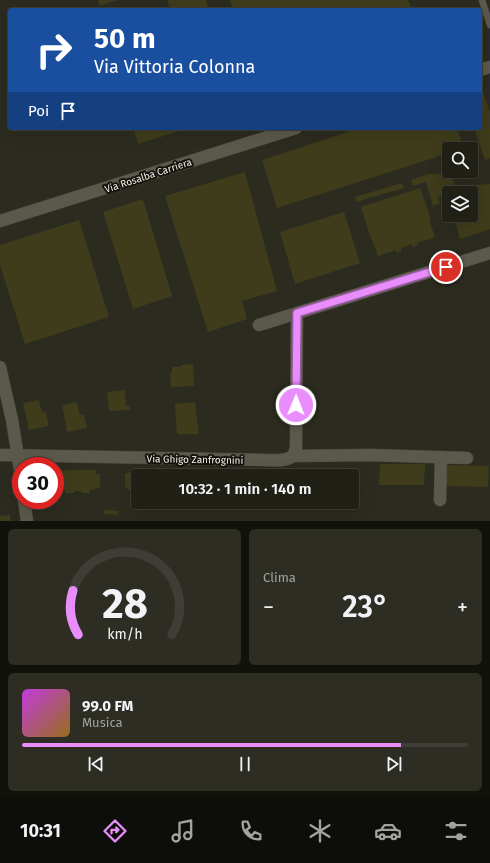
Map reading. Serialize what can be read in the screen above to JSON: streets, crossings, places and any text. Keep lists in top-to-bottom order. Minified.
{"streets":{"street":["Via Rosalba Carriera","Via Ghigo Zanfrognini"]},"page":{"turn":["50 m","Via Vittoria Colonna"],"then":"Poi","limit":"30","trip":"10:32 · 1 min · 140 m","tile":"Clima","heat":["−","23°","+"],"song":["99.0 FM","Musica"],"tabs":"10:31","gauge":["28","km/h"]}}
